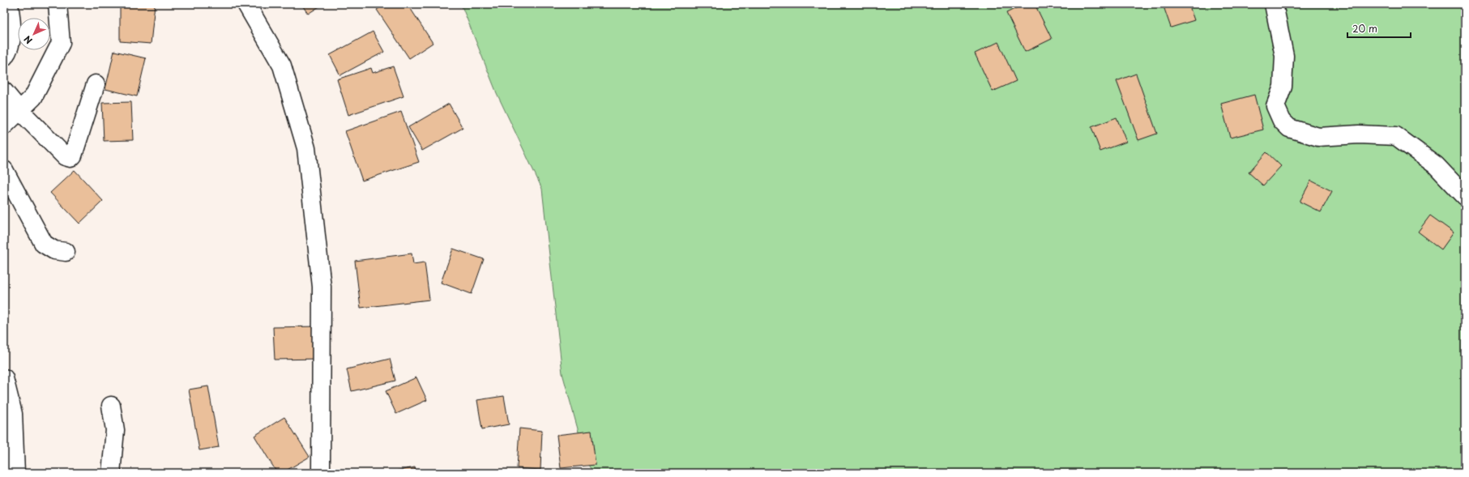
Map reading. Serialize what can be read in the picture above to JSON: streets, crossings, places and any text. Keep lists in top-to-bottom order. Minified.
{"scale_bar":"20 m","north":"bottom left"}
